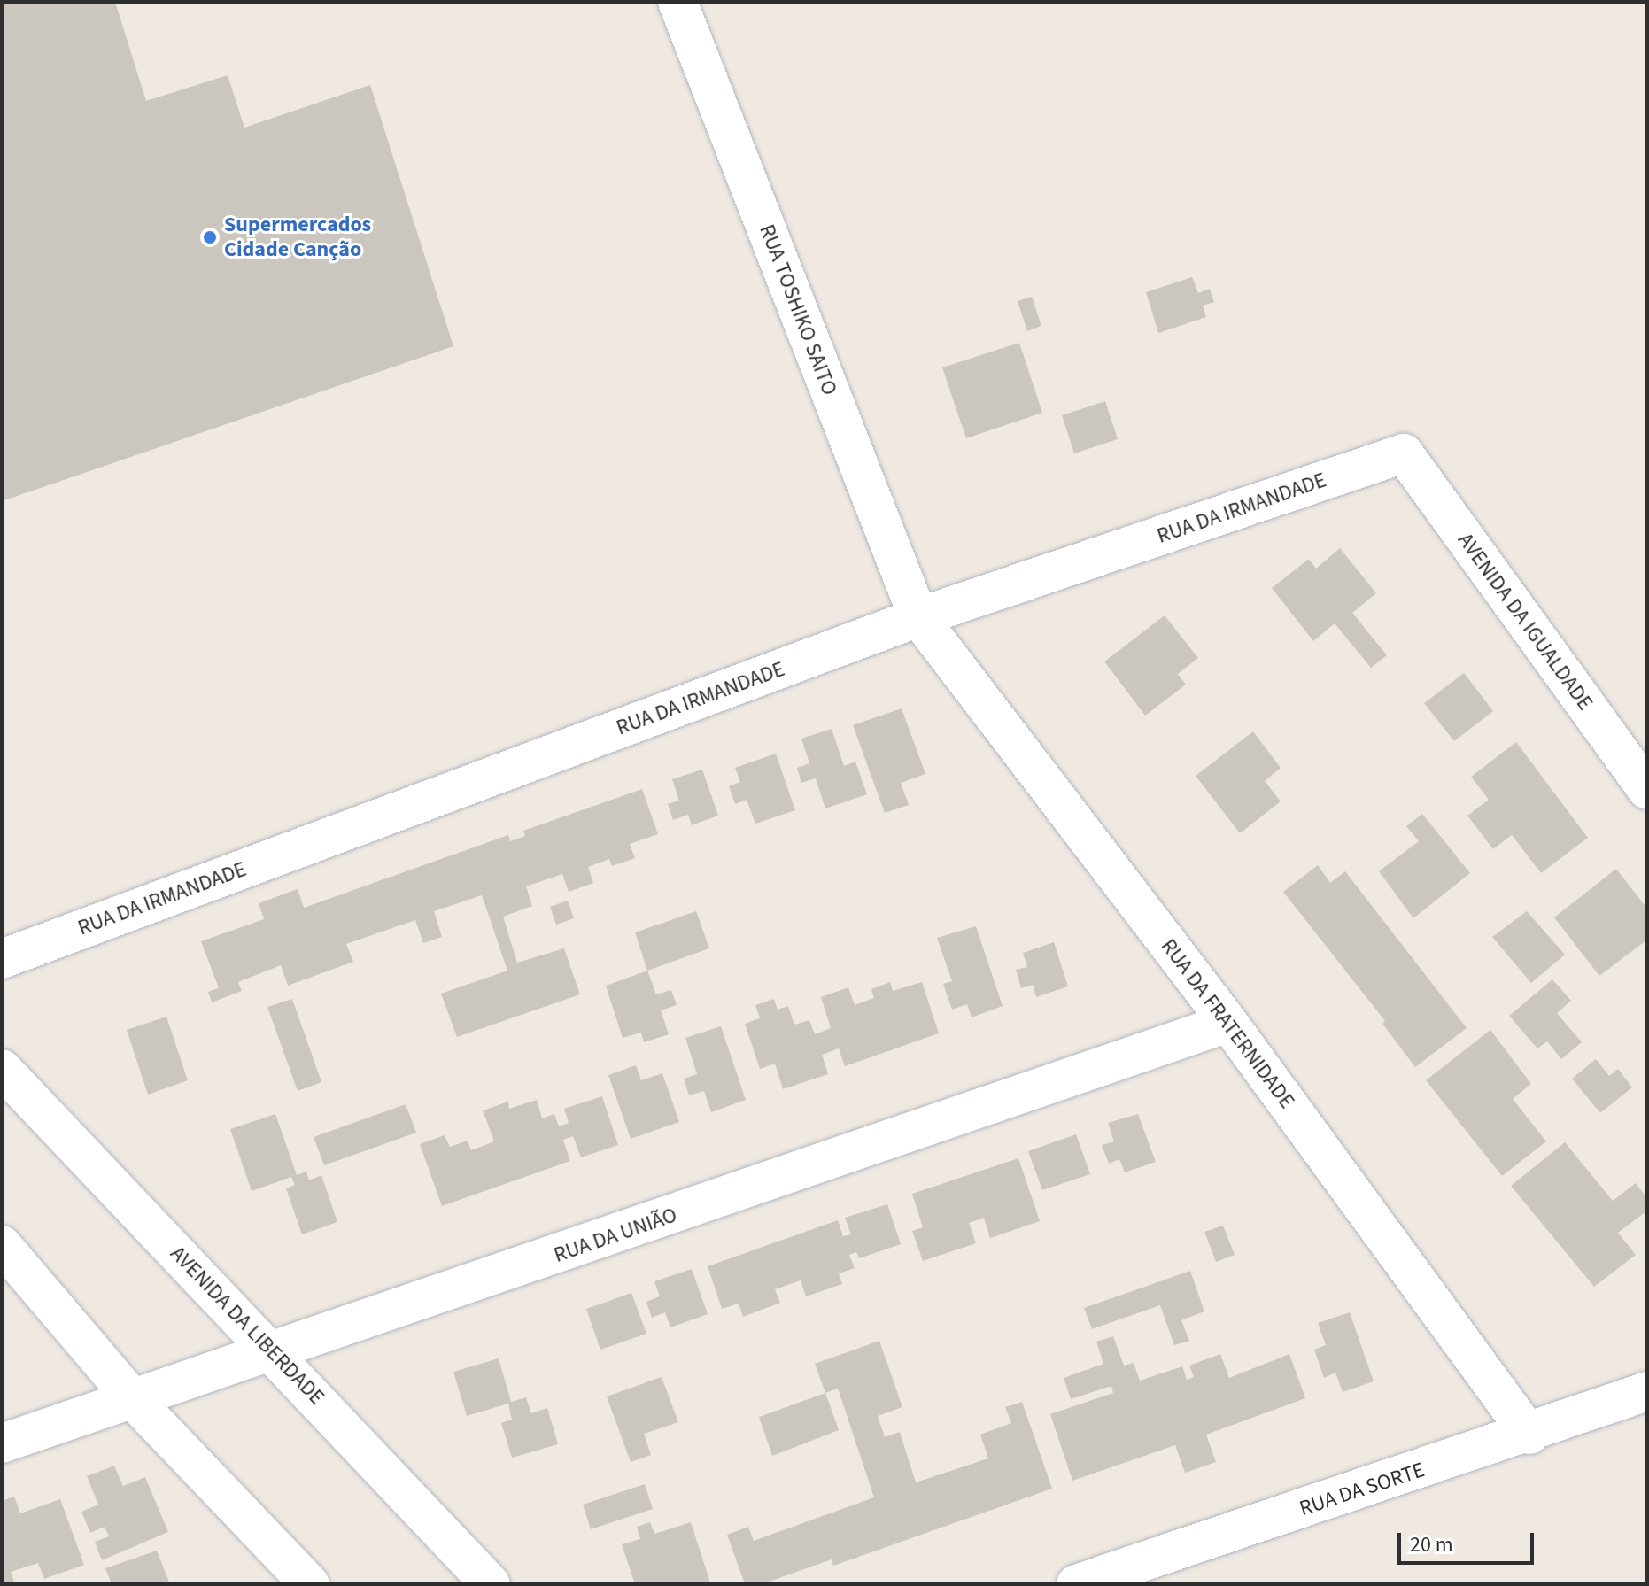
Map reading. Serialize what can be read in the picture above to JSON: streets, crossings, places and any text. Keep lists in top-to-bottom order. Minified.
{"streets":{"street":["RUA TOSHIKO SAITO","RUA DA IRMANDADE","AVENIDA DA IGUALDADE","RUA DA FRATERNIDADE","RUA DA UNIÃO","AVENIDA DA LIBERDADE","RUA DA SORTE"]},"crossings":[["RUA TOSHIKO SAITO","RUA DA IRMANDADE"],["RUA TOSHIKO SAITO","RUA DA FRATERNIDADE"],["RUA DA IRMANDADE","AVENIDA DA IGUALDADE"],["RUA DA IRMANDADE","RUA DA FRATERNIDADE"],["RUA DA FRATERNIDADE","RUA DA UNIÃO"],["RUA DA FRATERNIDADE","RUA DA SORTE"],["RUA DA UNIÃO","AVENIDA DA LIBERDADE"]],"places":["Supermercados Cidade Canção"],"scale_bar":"20 m"}
